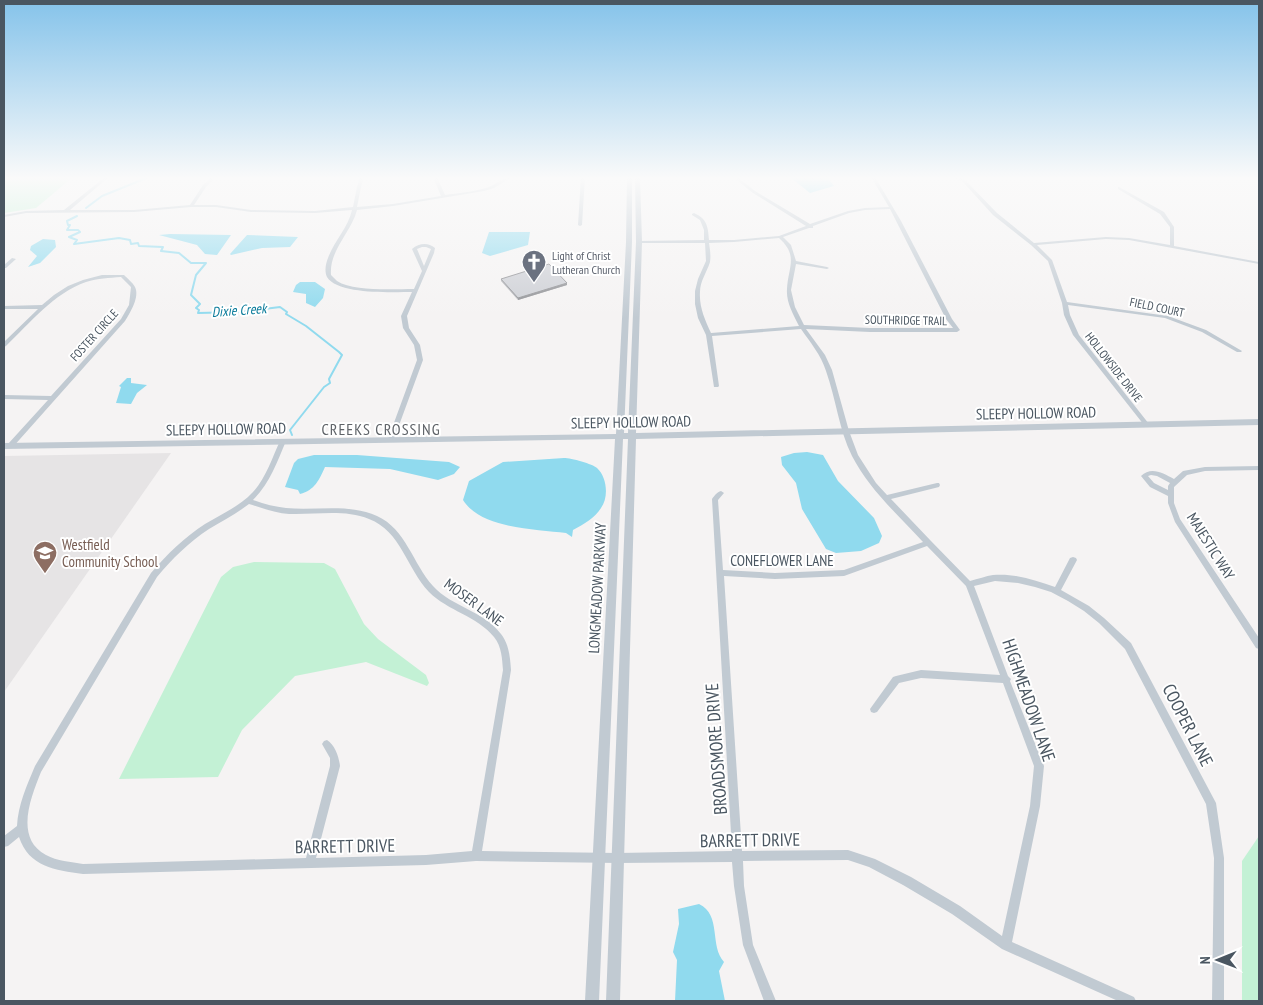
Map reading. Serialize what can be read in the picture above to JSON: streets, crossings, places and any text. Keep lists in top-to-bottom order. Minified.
{"streets":{"street":["FIELD COURT","SOUTHRIDGE TRAIL","FOSTER CIRCLE","HOLLOWSIDE DRIVE","SLEEPY HOLLOW ROAD","MAJESTIC WAY","CONEFLOWER LANE","LONGMEADOW PARKWAY","MOSER LANE","HIGHMEADOW LANE","COOPER LANE","BROADSMORE DRIVE","BARRETT DRIVE"]},"crossings":[["FIELD COURT","HOLLOWSIDE DRIVE"],["FOSTER CIRCLE","SLEEPY HOLLOW ROAD"],["HOLLOWSIDE DRIVE","SLEEPY HOLLOW ROAD"],["SLEEPY HOLLOW ROAD","LONGMEADOW PARKWAY"],["SLEEPY HOLLOW ROAD","HIGHMEADOW LANE"],["CONEFLOWER LANE","HIGHMEADOW LANE"],["CONEFLOWER LANE","BROADSMORE DRIVE"],["LONGMEADOW PARKWAY","BARRETT DRIVE"],["MOSER LANE","BARRETT DRIVE"],["HIGHMEADOW LANE","COOPER LANE"],["HIGHMEADOW LANE","BARRETT DRIVE"],["BROADSMORE DRIVE","BARRETT DRIVE"]],"districts":["CREEKS CROSSING"],"water":["Dixie Creek"],"places":{"church":["Light of Christ Lutheran Church"],"school or university":["Westfield Community School"]},"north":"left"}
